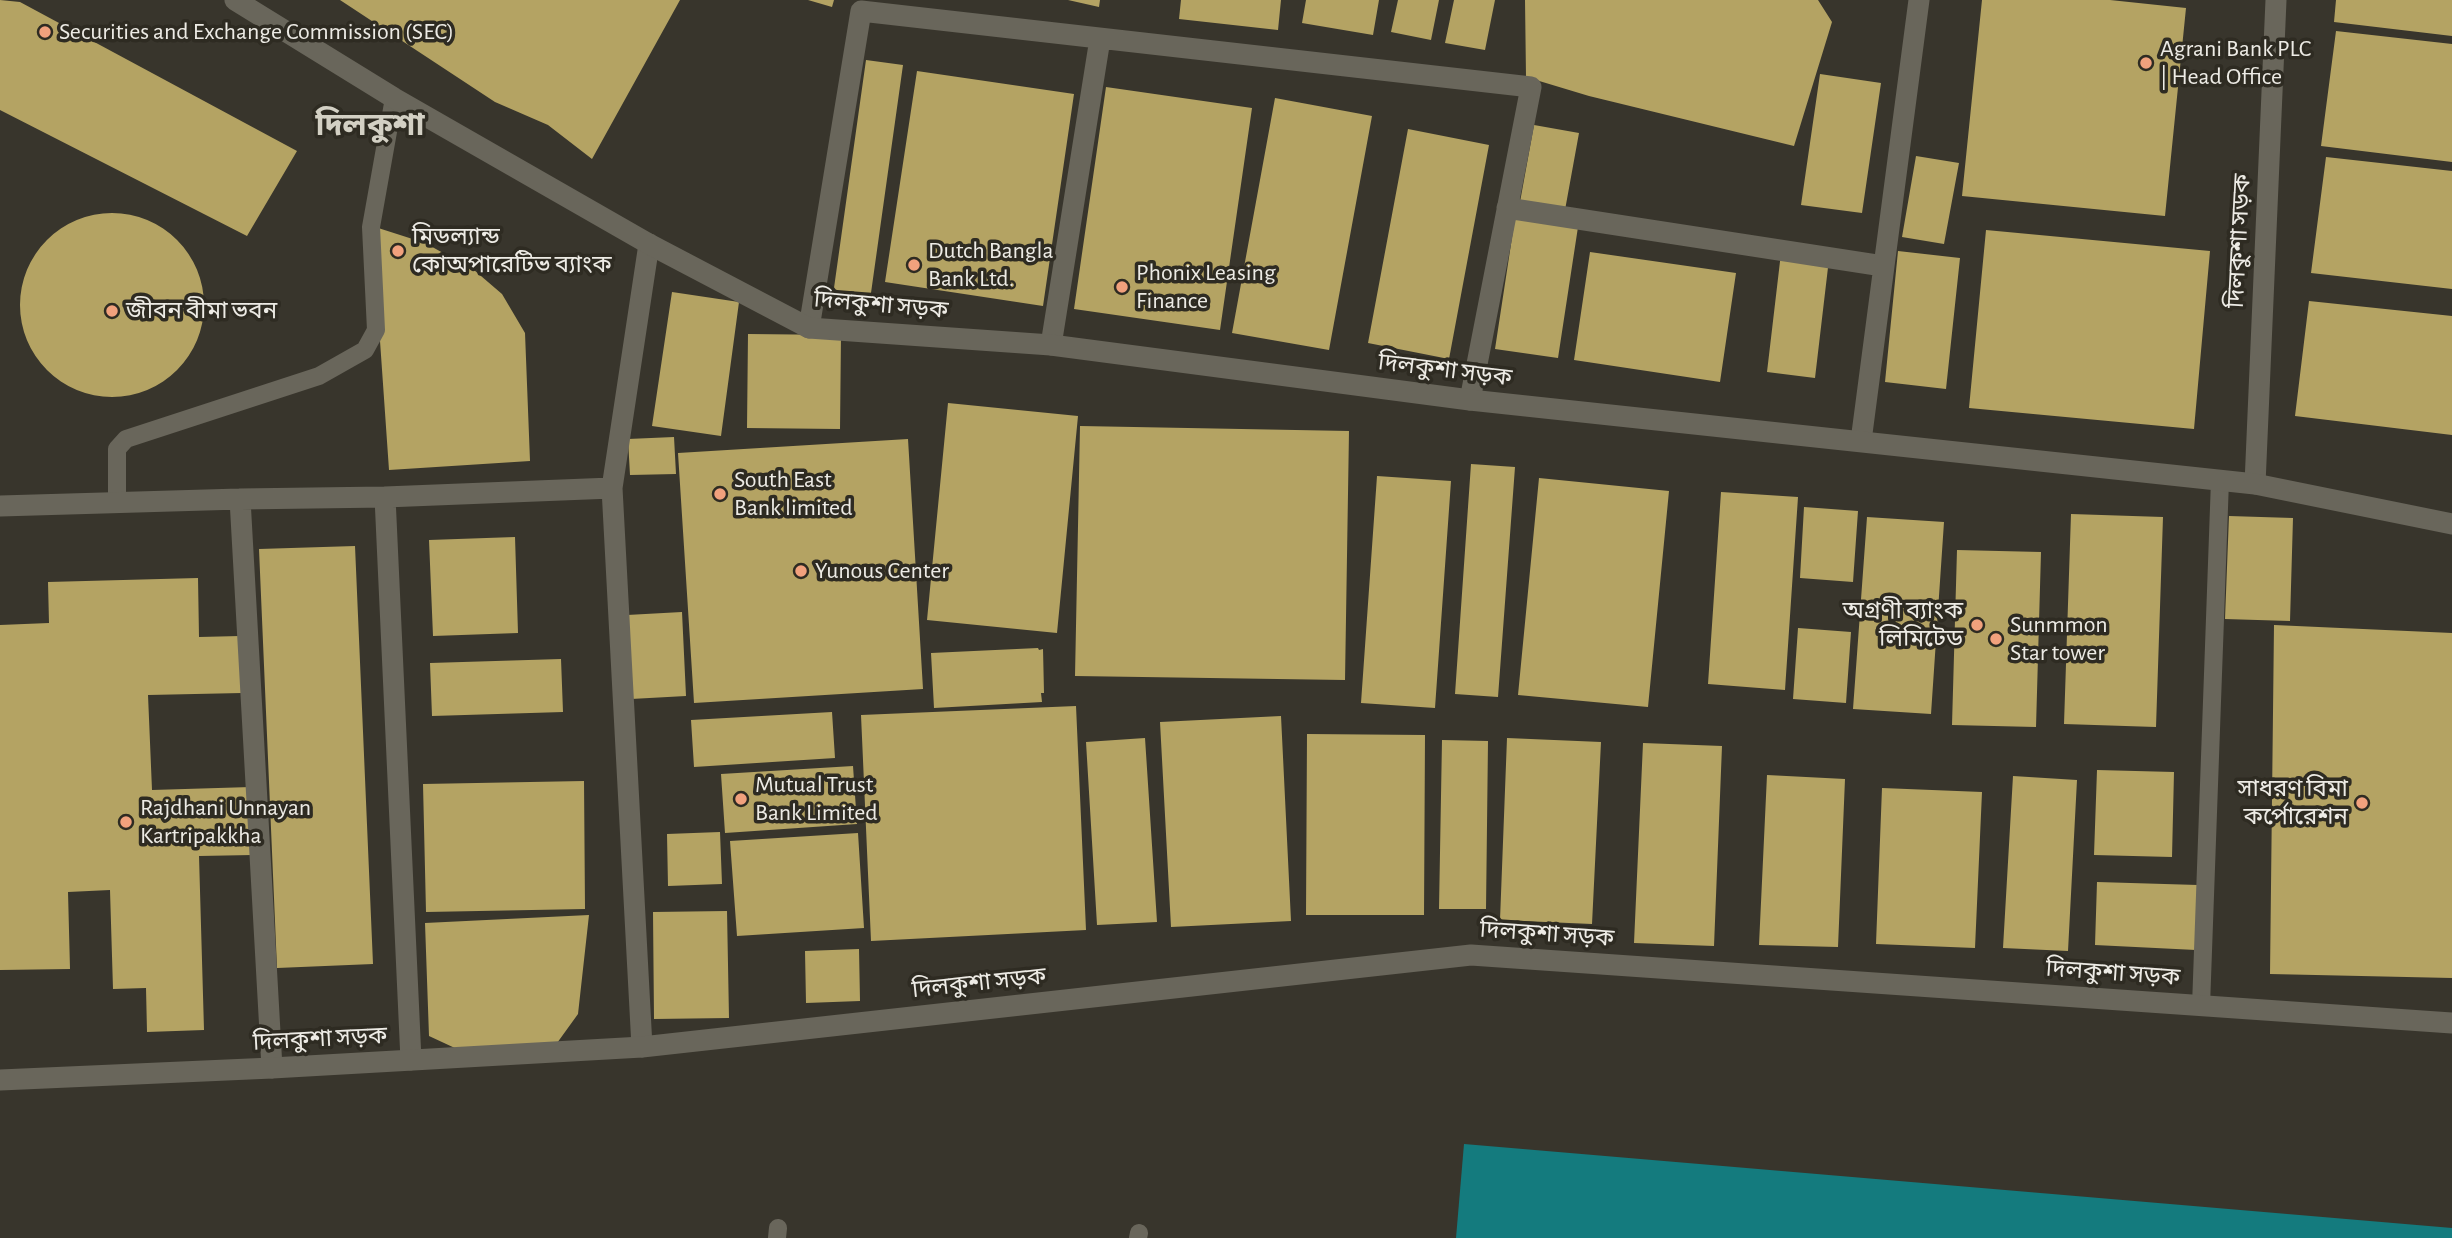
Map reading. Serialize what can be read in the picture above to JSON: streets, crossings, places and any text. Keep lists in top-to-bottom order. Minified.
{"streets":{"street":["দিলকুশা সড়ক"]},"districts":["দিলকুশা"],"places":["Securities and Exchange Commission (SEC)","Agrani Bank PLC | Head Office","মিডল্যান্ড কোঅপারেটিভ ব্যাংক","Dutch Bangla Bank Ltd.","Phonix Leasing Finance","জীবন বীমা ভবন","South East Bank limited","Yunous Center","অগ্রণী ব্যাংক লিমিটেড","Sunmmon Star tower","Mutual Trust Bank Limited","সাধরণ বিমা কর্পোরেশন","Rajdhani Unnayan Kartripakkha"]}
